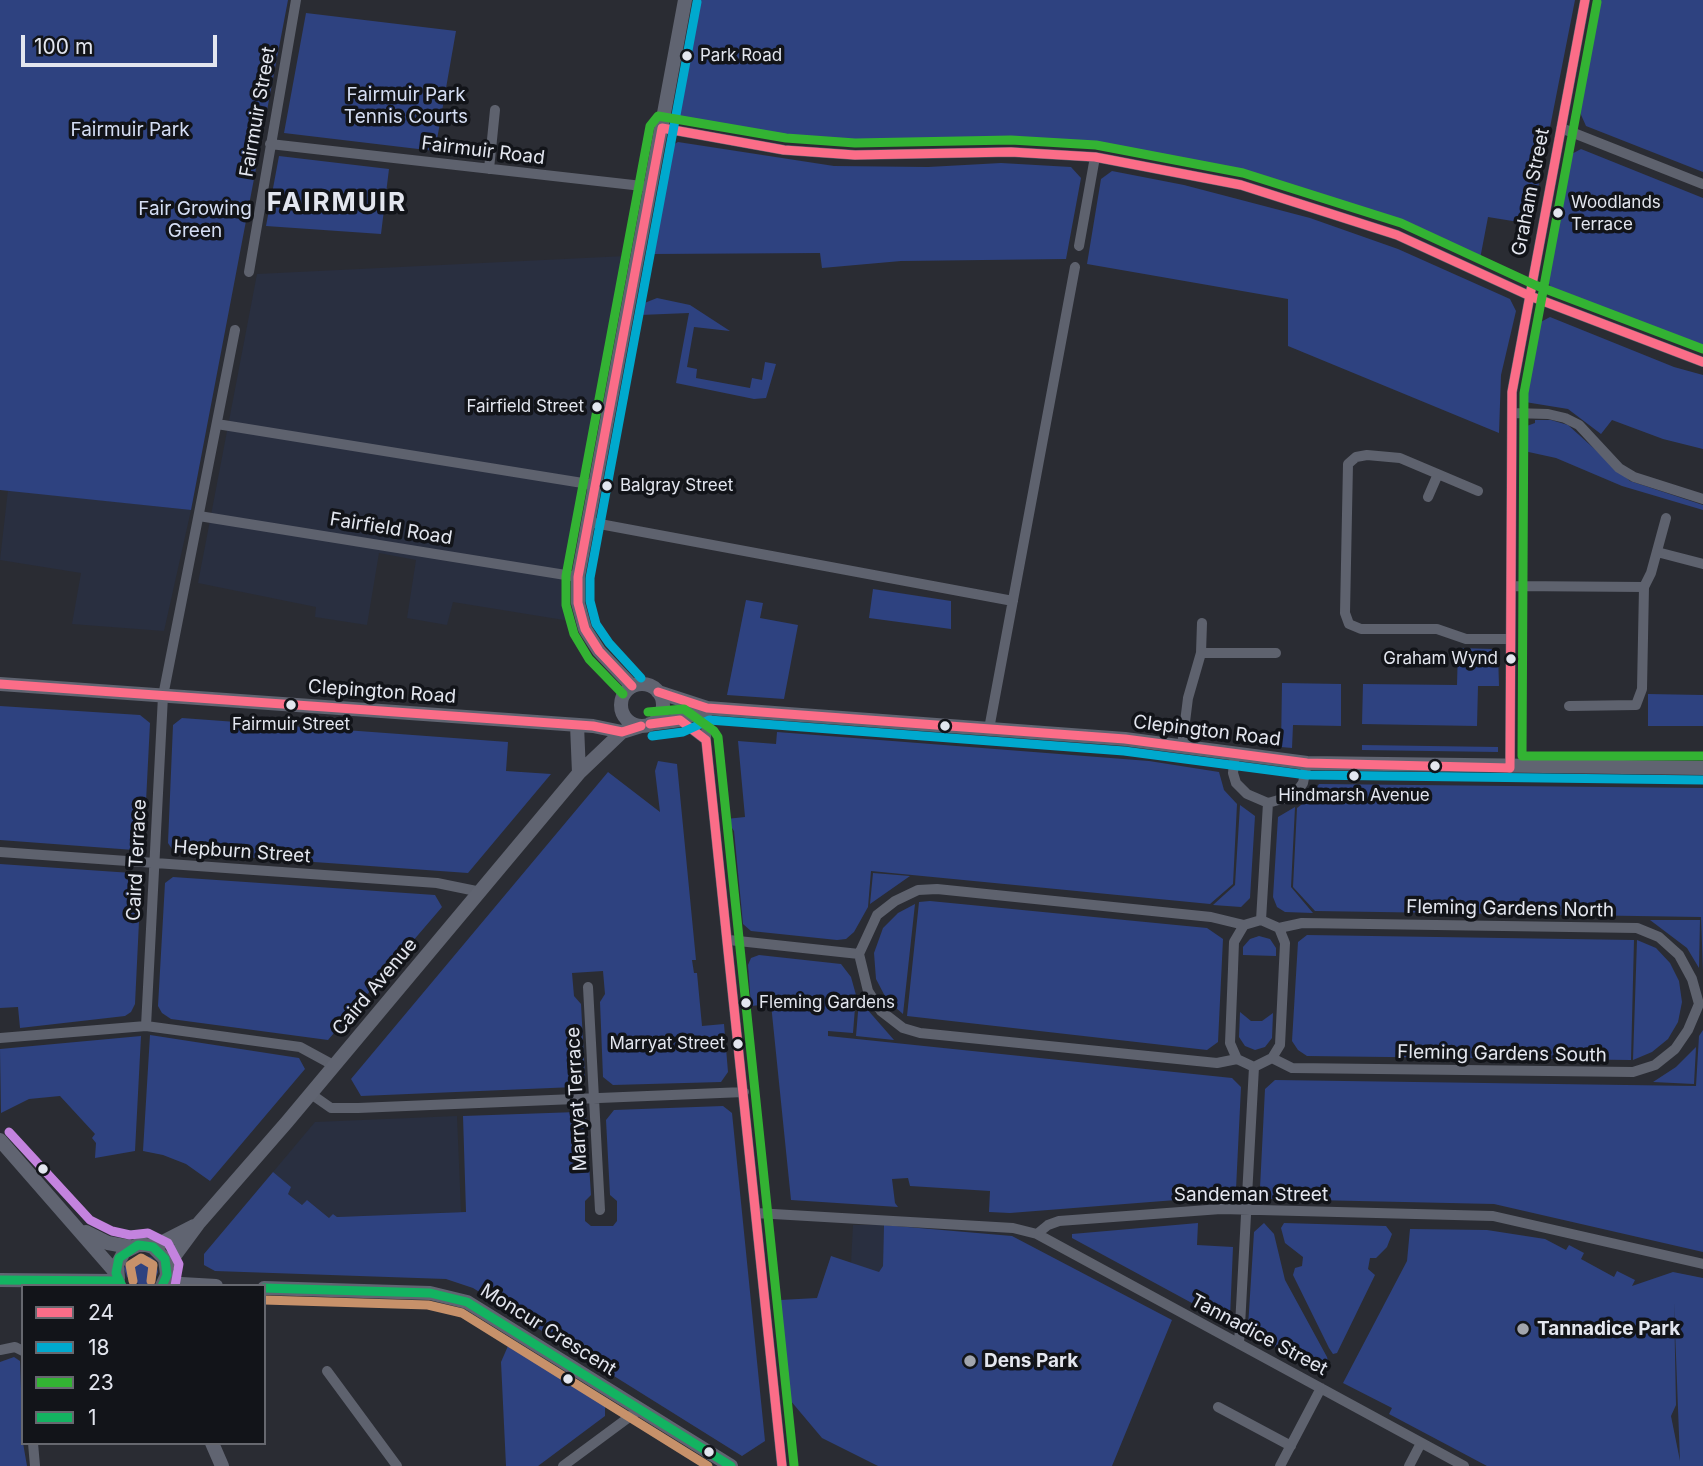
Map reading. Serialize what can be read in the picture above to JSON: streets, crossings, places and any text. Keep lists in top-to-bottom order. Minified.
{"streets":{"street":["Fairmuir Street","Fairmuir Road","Graham Street","Fairfield Road","Clepington Road","Hepburn Street","Caird Terrace","Fleming Gardens North","Caird Avenue","Fleming Gardens South","Marryat Terrace","Sandeman Street","Moncur Crescent","Tannadice Street"]},"crossings":[["Fairmuir Street","Fairmuir Road"],["Graham Street","Clepington Road"],["Clepington Road","Caird Terrace"],["Clepington Road","Caird Avenue"],["Hepburn Street","Caird Terrace"],["Hepburn Street","Caird Avenue"],["Fleming Gardens North","Fleming Gardens South"],["Sandeman Street","Tannadice Street"]],"districts":["FAIRMUIR"],"parks":["Fairmuir Park Tennis Courts","Fairmuir Park","Fair Growing Green"],"places":["Park Road","Woodlands Terrace","Fairfield Street","Balgray Street","Graham Wynd","Fairmuir Street","Hindmarsh Avenue","Fleming Gardens","Marryat Street","Tannadice Park","Dens Park"],"lines":["transit line 24","transit line 18","transit line 23","transit line 1"],"legend":["24","18","23","1"],"scale_bar":"100 m"}
